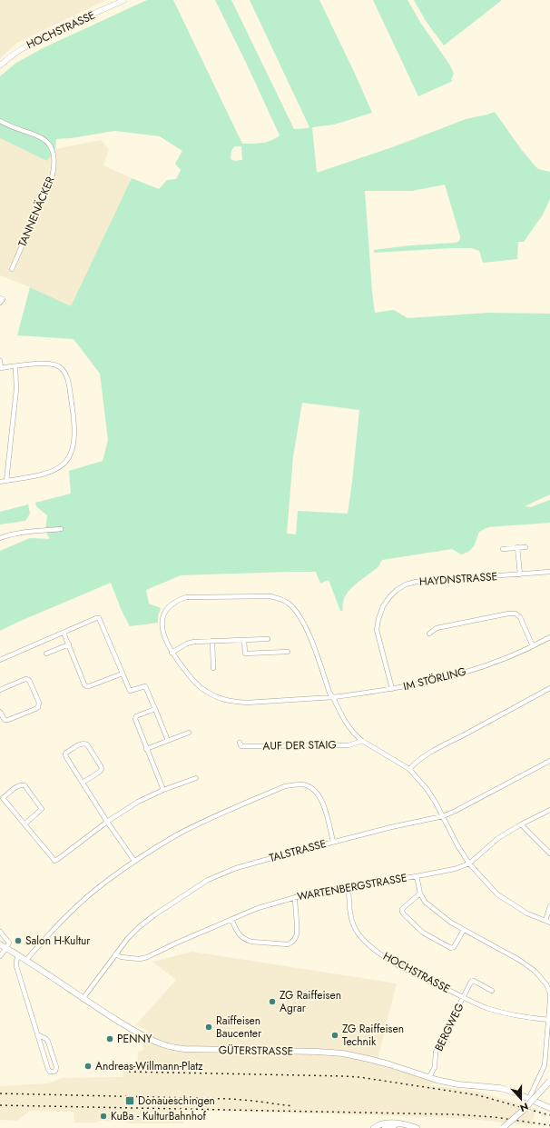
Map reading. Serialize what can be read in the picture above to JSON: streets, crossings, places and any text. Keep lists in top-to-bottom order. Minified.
{"streets":{"main road":["GÜTERSTRASSE"],"street":["HOCHSTRASSE","TANNENÄCKER","HAYDNSTRASSE","IM STÖRLING","AUF DER STAIG","TALSTRASSE","WARTENBERGSTRASSE","BERGWEG"]},"crossings":[["HOCHSTRASSE","WARTENBERGSTRASSE"],["HOCHSTRASSE","BERGWEG"],["HAYDNSTRASSE","IM STÖRLING"],["IM STÖRLING","AUF DER STAIG"],["IM STÖRLING","TALSTRASSE"],["IM STÖRLING","WARTENBERGSTRASSE"],["TALSTRASSE","WARTENBERGSTRASSE"],["TALSTRASSE","GÜTERSTRASSE"],["BERGWEG","GÜTERSTRASSE"]],"places":{"other":["Salon H-Kultur","ZG Raiffeisen Agrar","Raiffeisen Baucenter","ZG Raiffeisen Technik","PENNY","Andreas-Willmann-Platz","KuBa - KulturBahnhof"],"transit":["Donaueschingen"]},"north":"bottom"}
